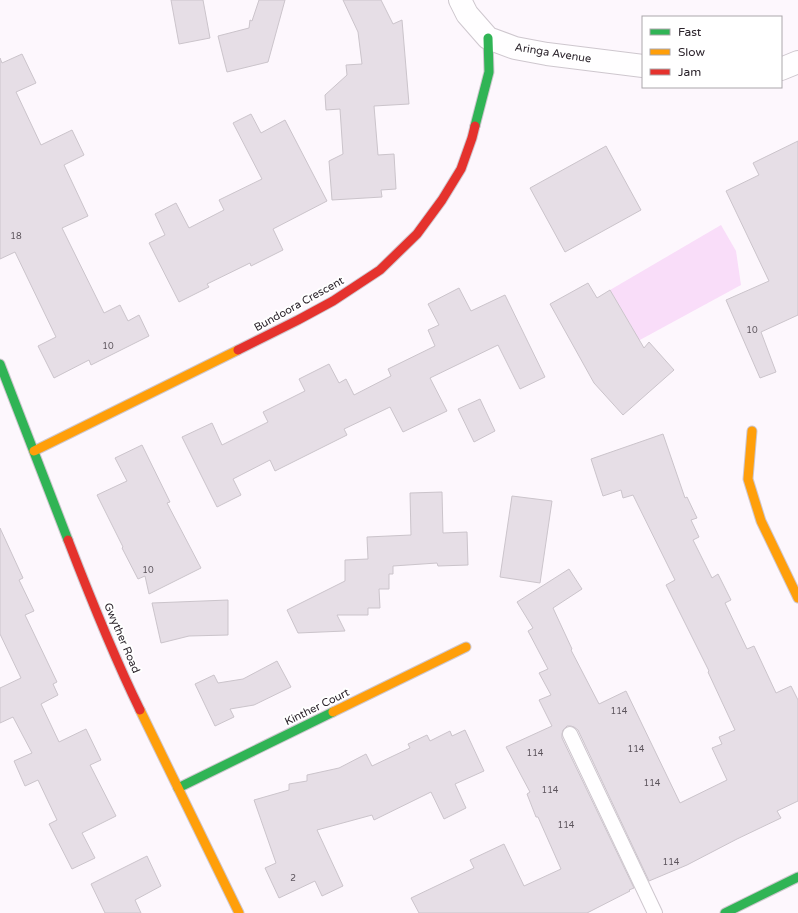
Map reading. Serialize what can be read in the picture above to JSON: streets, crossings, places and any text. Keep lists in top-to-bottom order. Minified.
{"streets":{"street":["Aringa Avenue","Bundoora Crescent","Gwyther Road","Kinther Court"]},"crossings":[["Aringa Avenue","Bundoora Crescent"],["Bundoora Crescent","Gwyther Road"],["Gwyther Road","Kinther Court"]],"house_numbers":["18","10","10","10","114","114","114","114","114","114","114","2"],"legend":["Fast","Slow","Jam"]}
